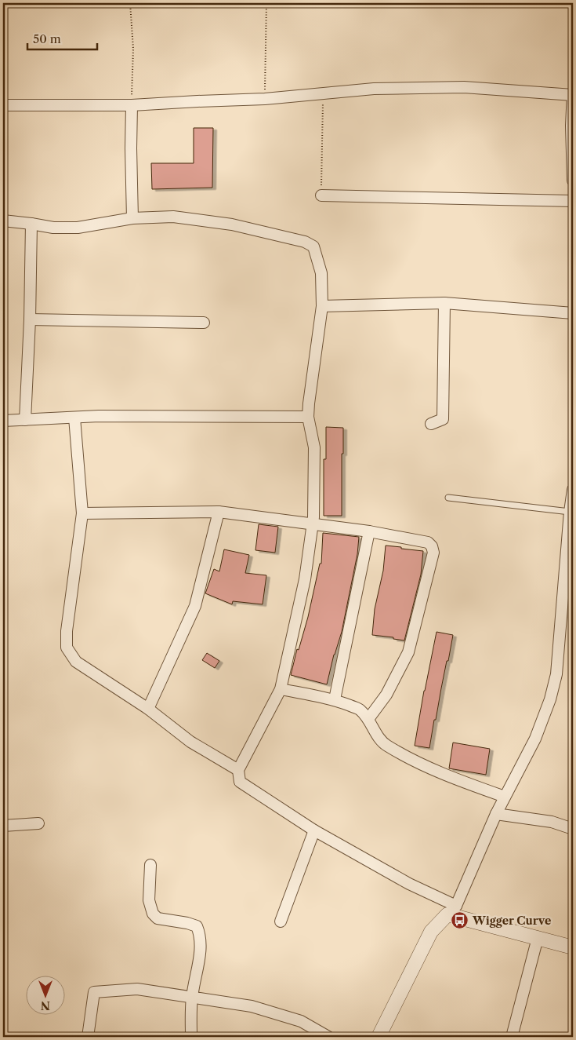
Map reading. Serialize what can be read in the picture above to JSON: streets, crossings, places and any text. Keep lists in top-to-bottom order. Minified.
{"places":{"bus stop":["Wigger Curve"]},"scale_bar":"50 m","north":"bottom"}
